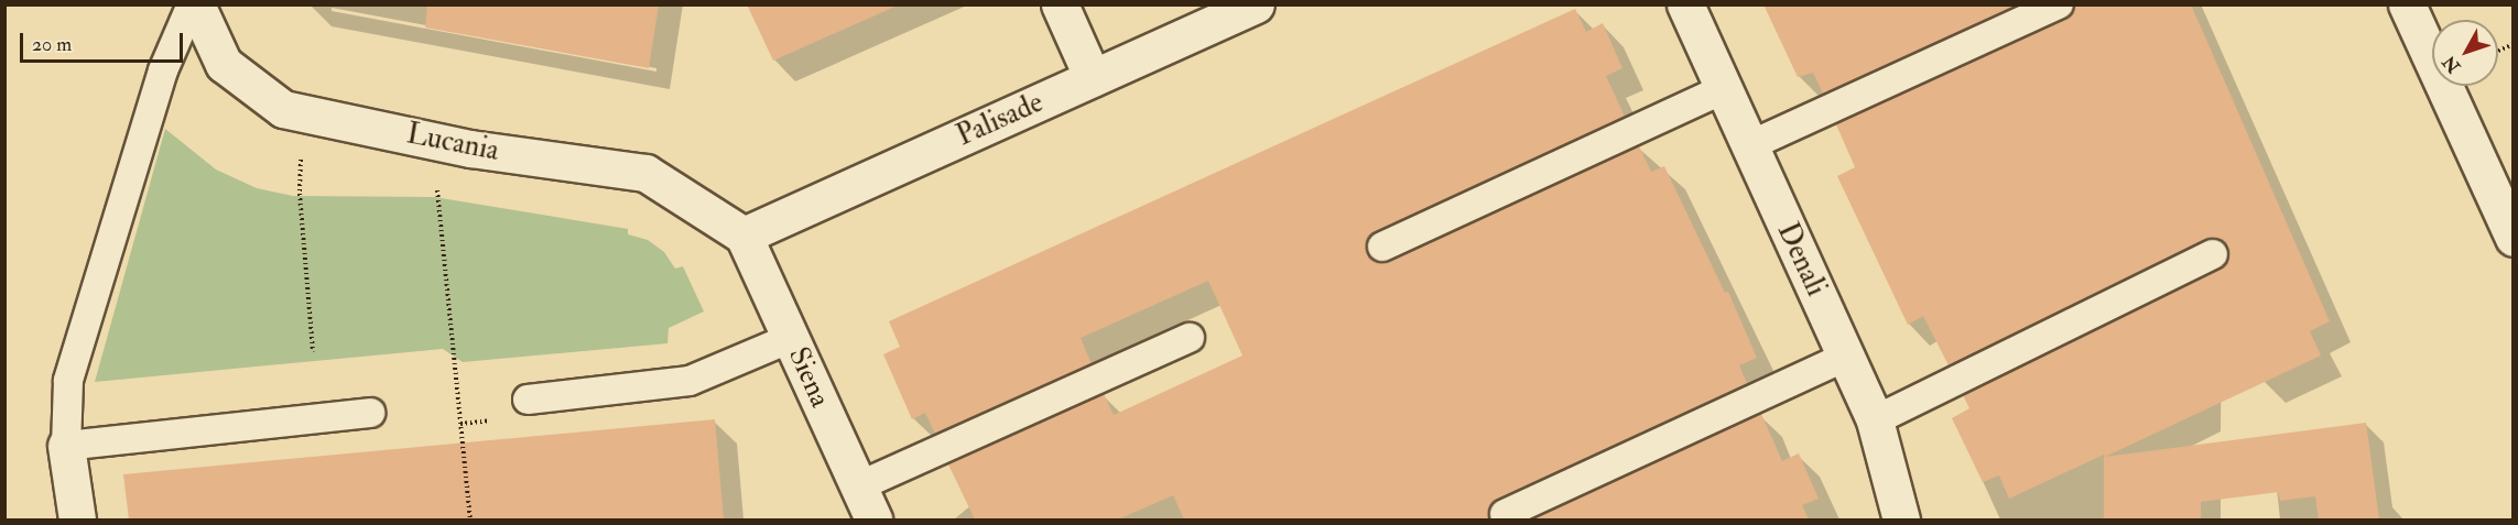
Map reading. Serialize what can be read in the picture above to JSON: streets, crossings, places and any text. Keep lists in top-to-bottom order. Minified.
{"streets":{"street":["Palisade","Lucania","Denali","Siena"]},"crossings":[["Palisade","Lucania"],["Palisade","Siena"],["Lucania","Siena"]],"scale_bar":"20 m","north":"bottom left"}
